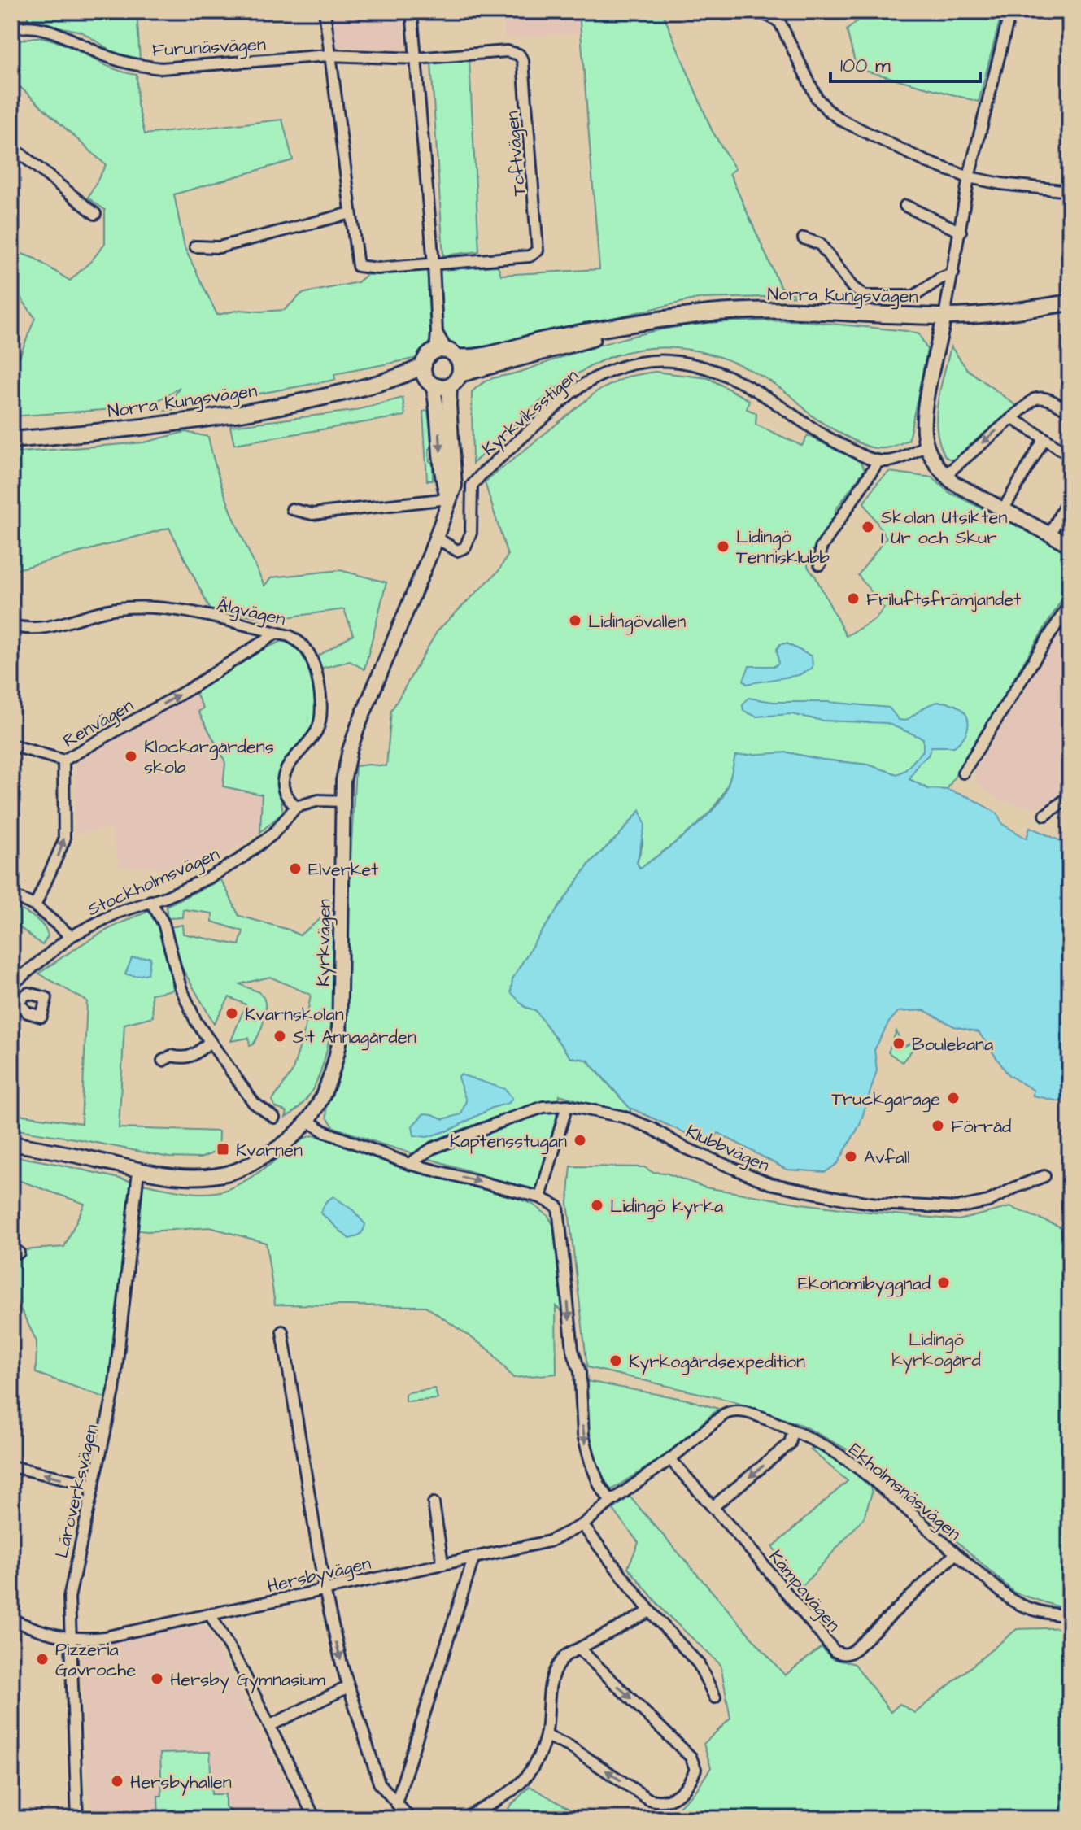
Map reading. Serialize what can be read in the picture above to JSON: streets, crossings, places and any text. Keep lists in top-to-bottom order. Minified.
{"streets":{"main road":["Norra Kungsvägen"],"street":["Furunäsvägen","Toftvägen","Kyrkviksstigen","Älgvägen","Renvägen","Stockholmsvägen","Kyrkvägen","Klubbvägen","Läroverksvägen","Ekholmsnäsvägen","Hersbyvägen","Kämpavägen"]},"crossings":[["Furunäsvägen","Toftvägen"],["Norra Kungsvägen","Kyrkvägen"],["Kyrkviksstigen","Kyrkvägen"],["Älgvägen","Renvägen"],["Älgvägen","Stockholmsvägen"],["Kyrkvägen","Läroverksvägen"],["Läroverksvägen","Hersbyvägen"],["Ekholmsnäsvägen","Hersbyvägen"],["Ekholmsnäsvägen","Kämpavägen"]],"one_way":["Renvägen"],"parks":["Lidingö kyrkogård"],"places":{"other":["Skolan Utsikten I Ur och Skur","Lidingö Tennisklubb","Friluftsfrämjandet","Lidingövallen","Klockargårdens skola","Elverket","Kvarnskolan","S:t Annagården","Boulebana","Truckgarage","Förråd","Kaptensstugan","Avfall","Lidingö kyrka","Ekonomibyggnad","Kyrkogårdsexpedition","Pizzeria Gavroche","Hersby Gymnasium","Hersbyhallen"],"transit":["Kvarnen"]},"scale_bar":"100 m"}
